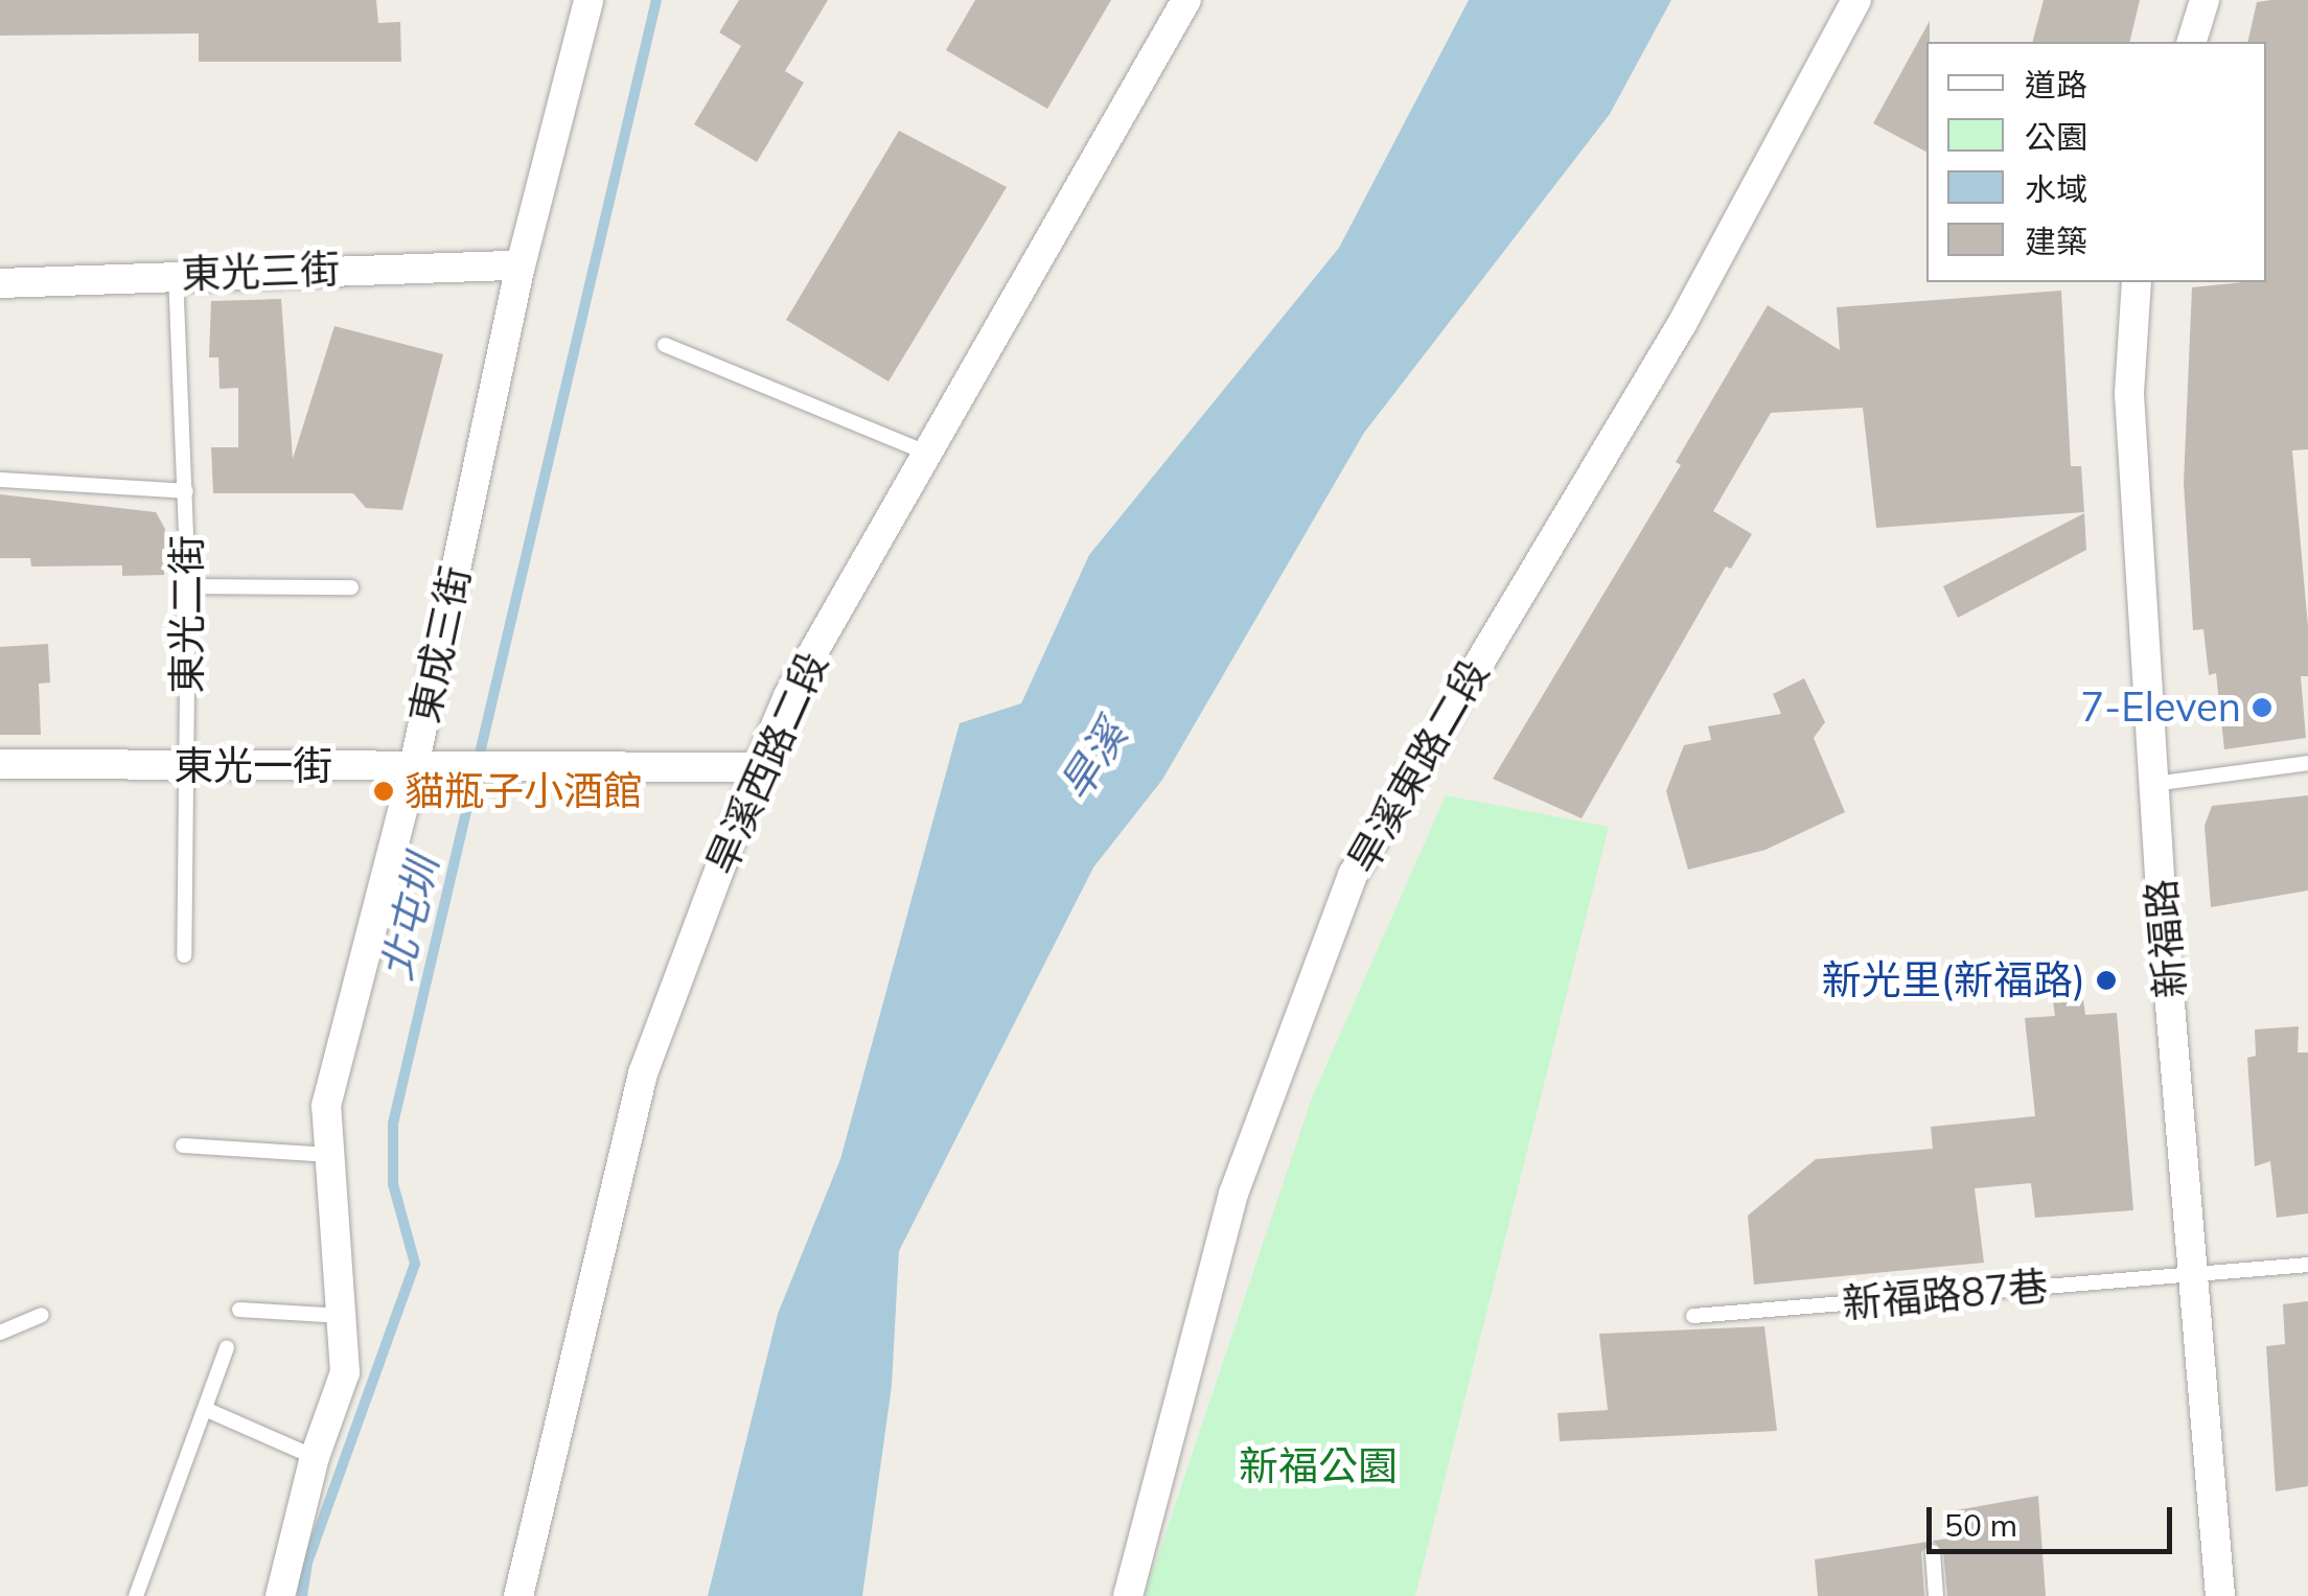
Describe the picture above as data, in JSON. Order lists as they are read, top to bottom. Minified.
{"streets":{"street":["東光三街","東成三街","旱溪西路二段","東光一街","旱溪東路二段","新福路"],"lane":["東光二街","新福路87巷"]},"crossings":[["東光三街","東光二街"],["東光三街","東成三街"],["東光二街","東光一街"],["東成三街","東光一街"],["旱溪西路二段","東光一街"],["新福路","新福路87巷"]],"water":["旱溪","北屯圳"],"parks":["新福公園"],"places":["7-Eleven","貓瓶子小酒館","新光里(新福路)"],"legend":["道路","公園","水域","建築"],"scale_bar":"50 m"}
